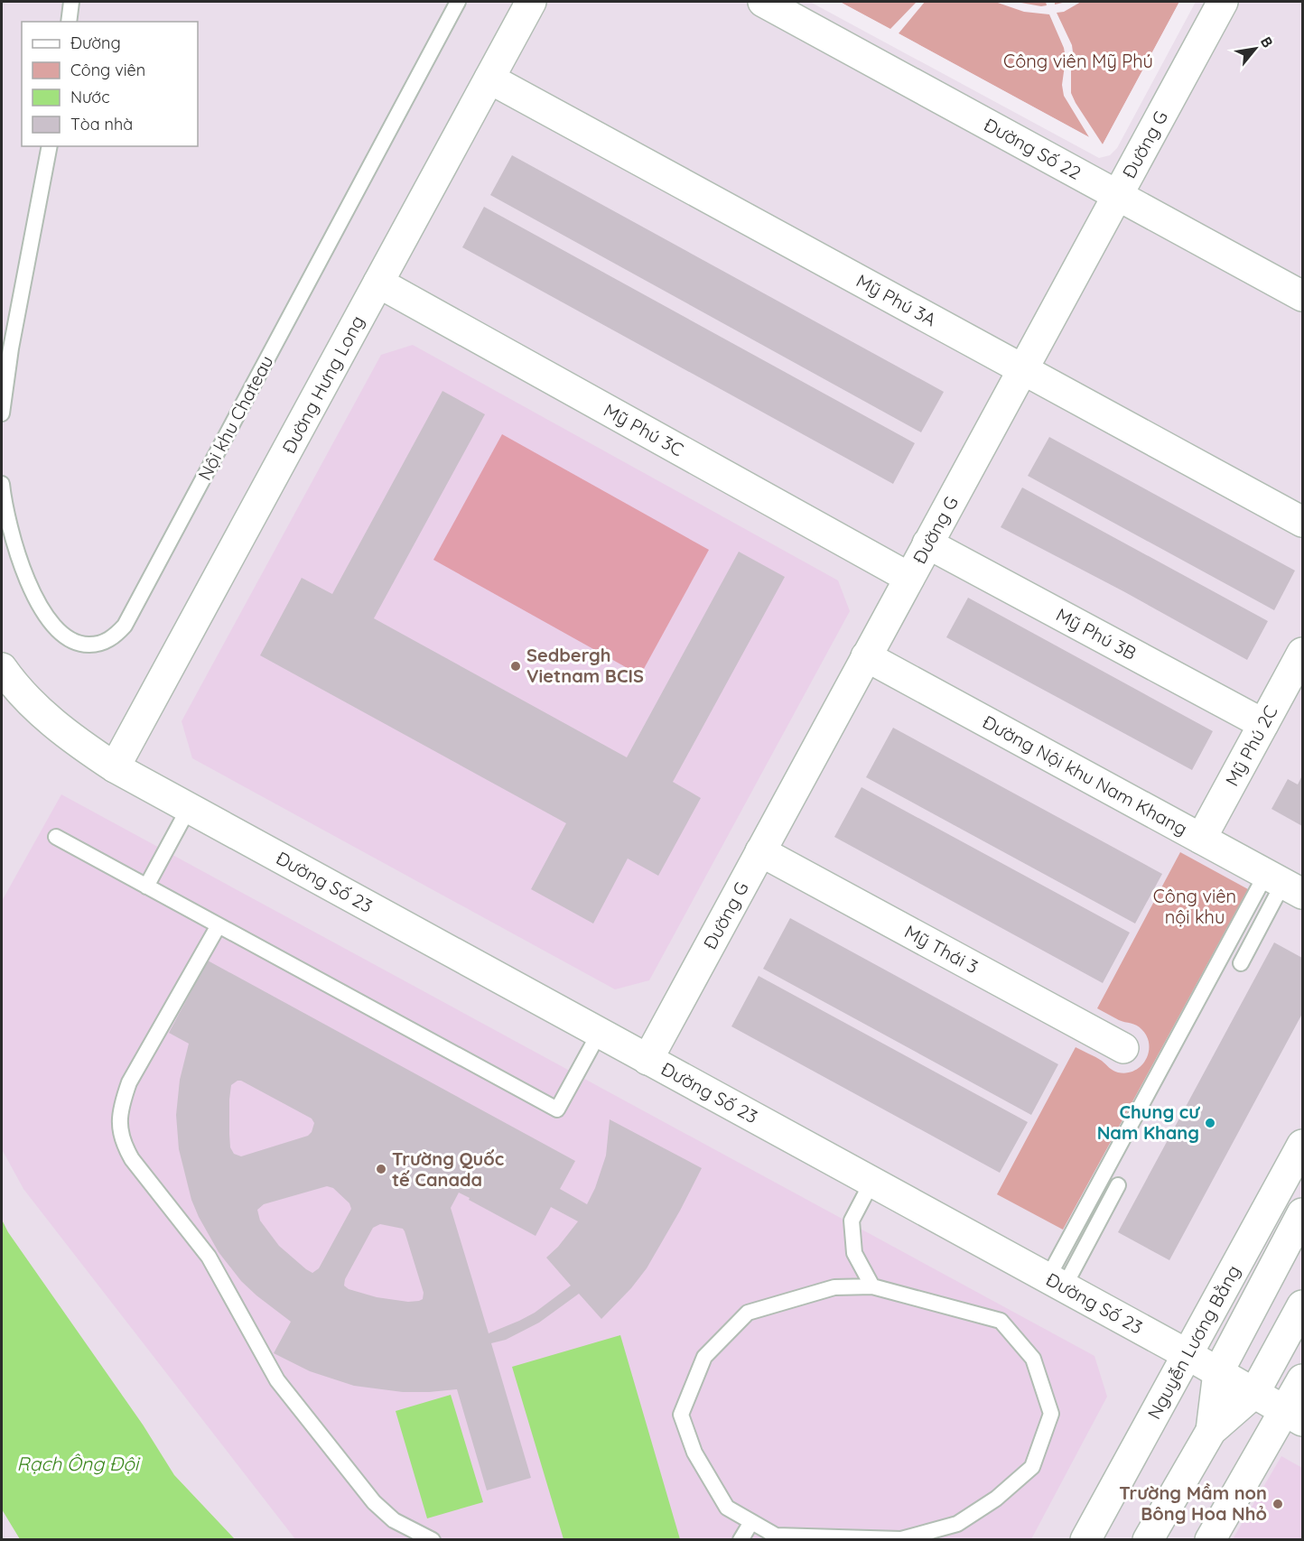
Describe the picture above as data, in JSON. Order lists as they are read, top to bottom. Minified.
{"streets":{"street":["Đường G","Đường Số 22","Mỹ Phú 3A","Đường Hưng Long","Mỹ Phú 3C","Mỹ Phú 3B","Mỹ Phú 2C","Đường Nội khu Nam Khang","Đường Số 23","Mỹ Thái 3","Nguyễn Lương Bằng"],"lane":["Nội khu Chateau"]},"crossings":[["Đường G","Đường Số 22"],["Đường G","Mỹ Phú 3A"],["Đường G","Mỹ Phú 3C"],["Đường G","Mỹ Phú 3B"],["Đường G","Đường Nội khu Nam Khang"],["Đường G","Đường Số 23"],["Đường G","Mỹ Thái 3"],["Mỹ Phú 3A","Đường Hưng Long"],["Đường Hưng Long","Mỹ Phú 3C"],["Đường Hưng Long","Đường Số 23"],["Mỹ Phú 3B","Mỹ Phú 2C"],["Mỹ Phú 2C","Đường Nội khu Nam Khang"],["Đường Số 23","Nguyễn Lương Bằng"]],"water":["Rạch Ông Đội"],"parks":["Công viên Mỹ Phú","Công viên nội khu"],"places":["Sedbergh Vietnam BCIS","Chung cư Nam Khang","Trường Quốc tế Canada","Trường Mầm non Bông Hoa Nhỏ"],"legend":["Đường","Công viên","Nước","Tòa nhà"],"north":"top right"}
